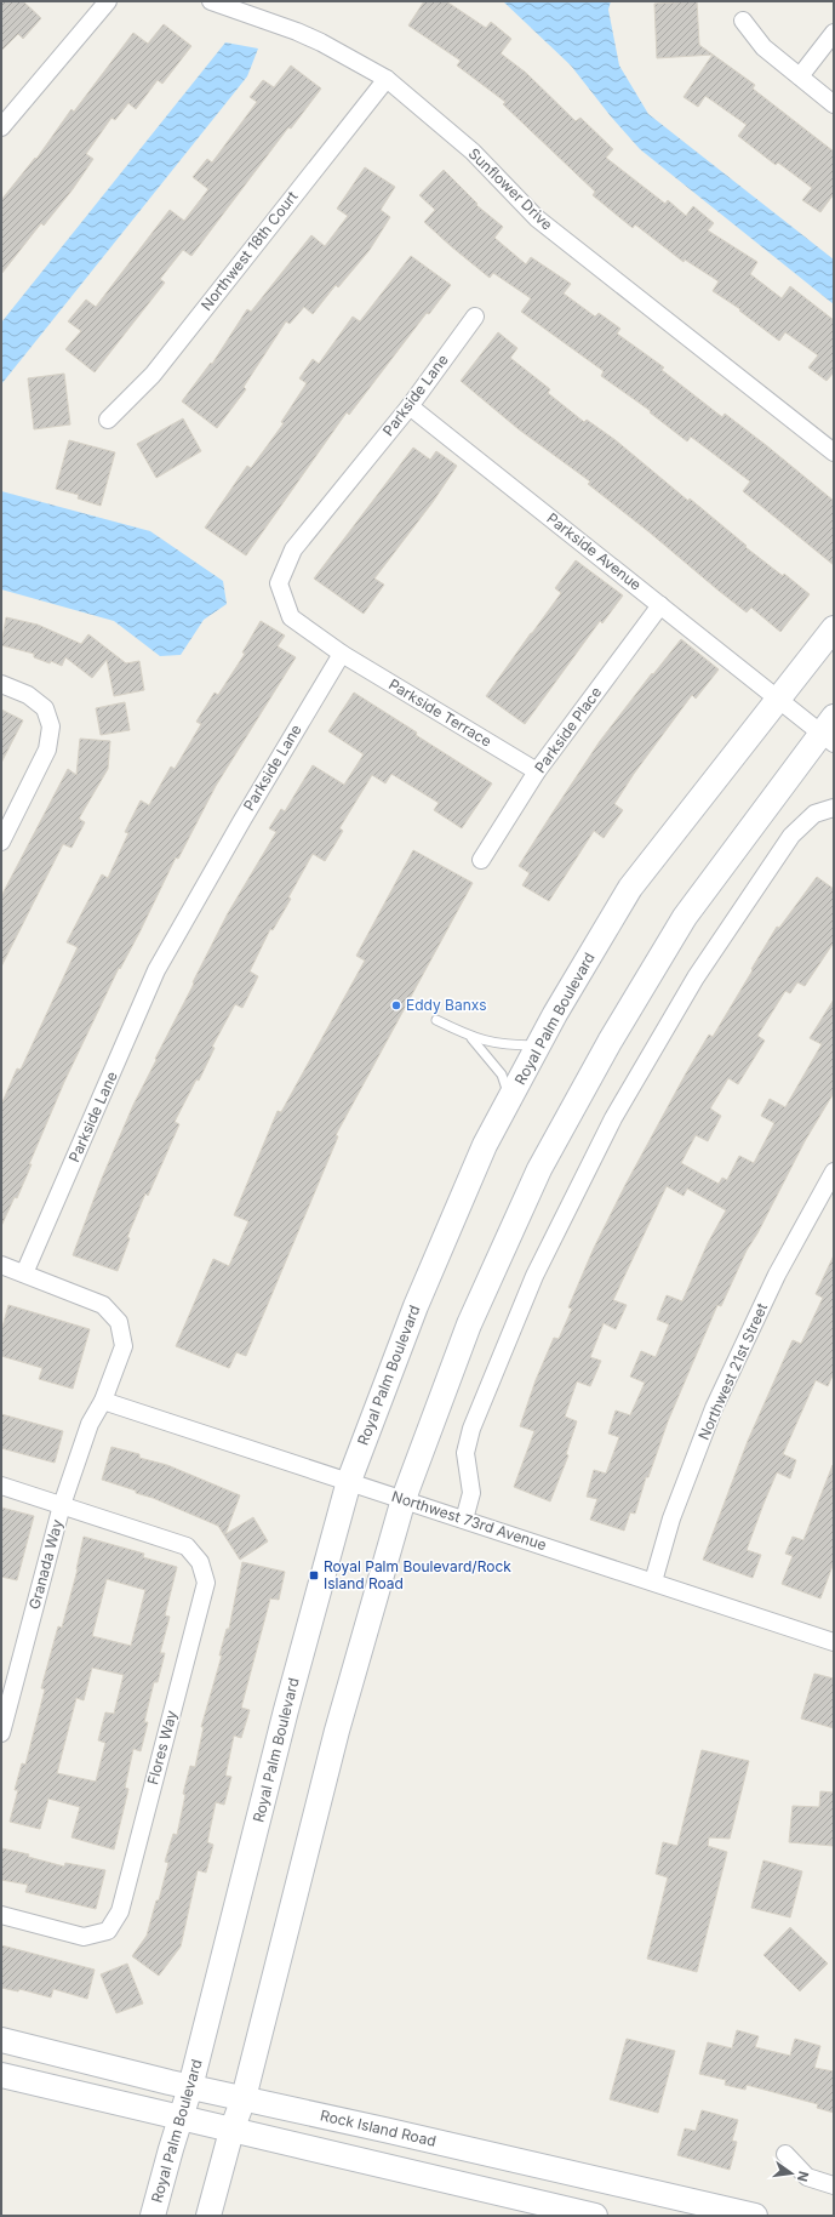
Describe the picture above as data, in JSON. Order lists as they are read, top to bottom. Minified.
{"streets":{"main road":["Royal Palm Boulevard","Rock Island Road"],"street":["Sunflower Drive","Northwest 18th Court","Parkside Lane","Parkside Avenue","Parkside Terrace","Parkside Place","Northwest 21st Street","Northwest 73rd Avenue","Granada Way","Flores Way"]},"crossings":[["Sunflower Drive","Northwest 18th Court"],["Parkside Lane","Parkside Avenue"],["Parkside Lane","Parkside Terrace"],["Parkside Lane","Granada Way"],["Parkside Avenue","Parkside Place"],["Parkside Avenue","Royal Palm Boulevard"],["Parkside Terrace","Parkside Place"],["Royal Palm Boulevard","Northwest 73rd Avenue"],["Royal Palm Boulevard","Rock Island Road"],["Northwest 21st Street","Northwest 73rd Avenue"],["Northwest 73rd Avenue","Granada Way"],["Granada Way","Flores Way"]],"places":{"other":["Eddy Banxs"],"transit":["Royal Palm Boulevard/Rock Island Road"]},"north":"right"}
